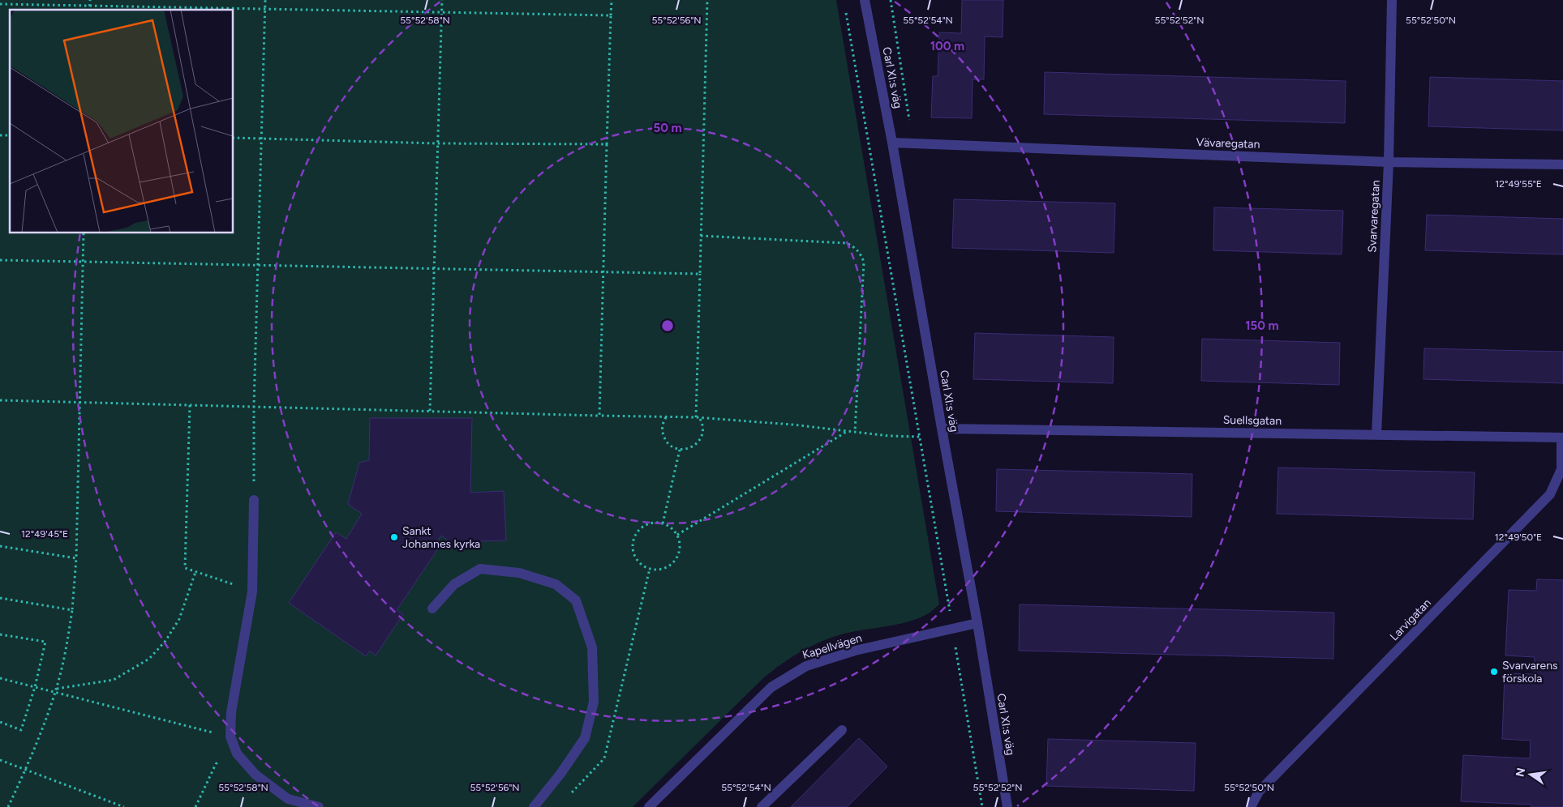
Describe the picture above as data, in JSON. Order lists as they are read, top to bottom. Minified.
{"streets":{"street":["Carl XI:s väg","Vävaregatan","Svarvaregatan","Suellsgatan","Larvigatan","Kapellvägen"]},"crossings":[["Carl XI:s väg","Vävaregatan"],["Carl XI:s väg","Suellsgatan"],["Carl XI:s väg","Kapellvägen"],["Vävaregatan","Svarvaregatan"],["Svarvaregatan","Suellsgatan"],["Suellsgatan","Larvigatan"]],"places":["Sankt Johannes kyrka","Svarvarens förskola"],"north":"left","coordinates":["55°52'58\"N","55°52'56\"N","55°52'54\"N","55°52'52\"N","55°52'50\"N","12°49'55\"E","12°49'45\"E","12°49'50\"E"],"rings":["100 m","50 m","150 m"]}
